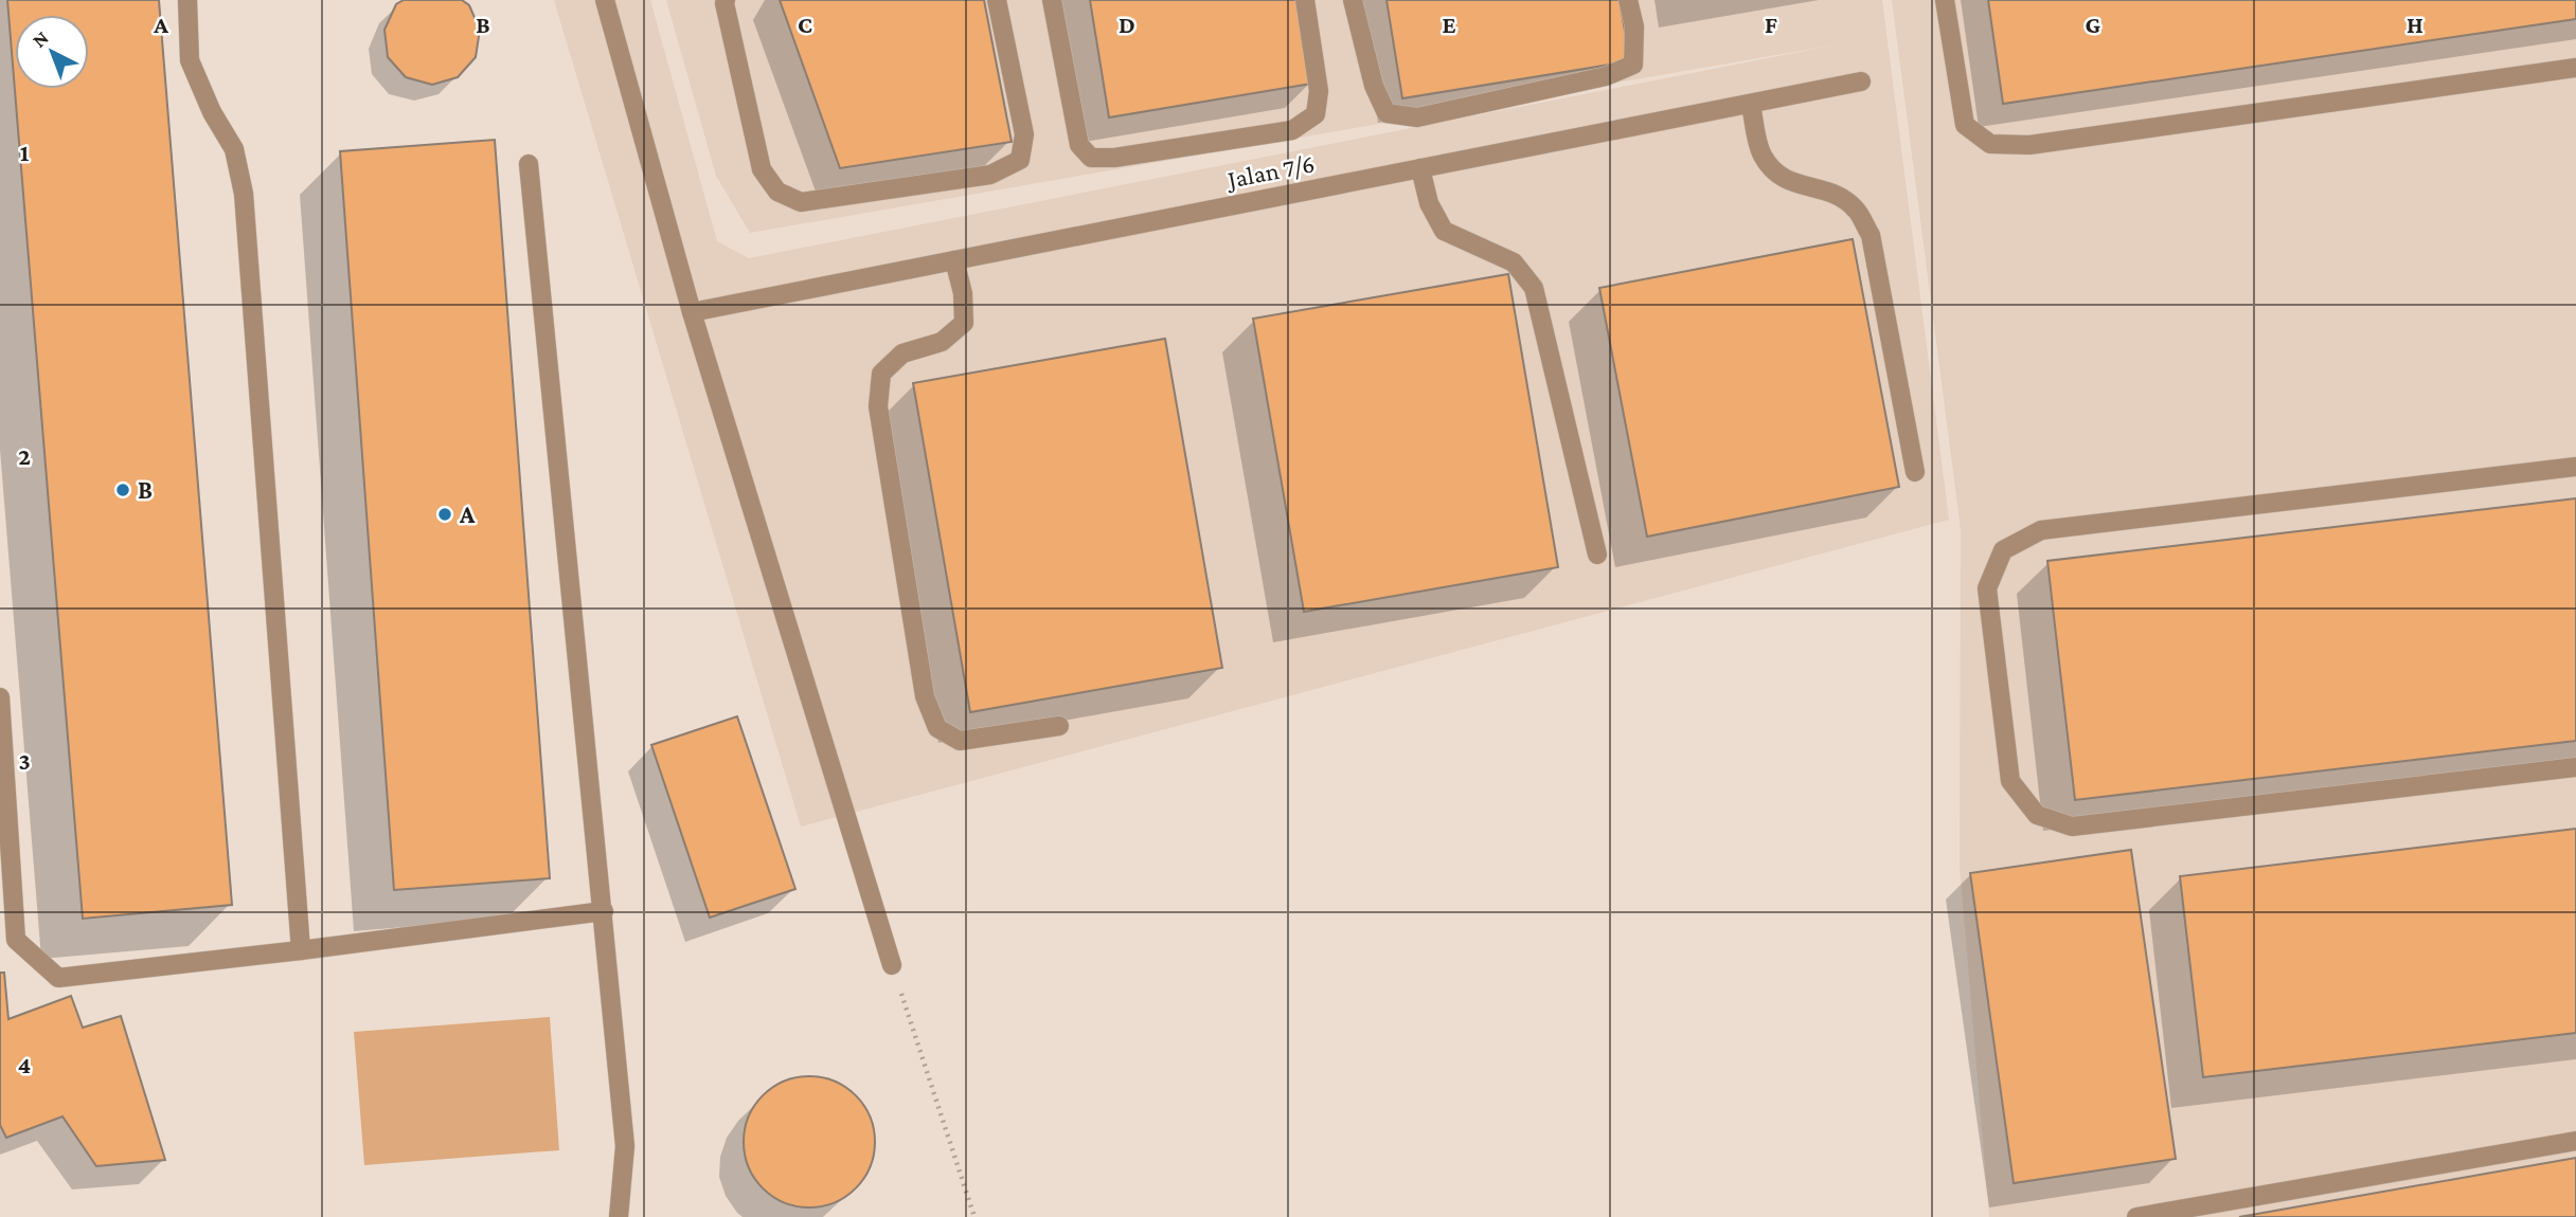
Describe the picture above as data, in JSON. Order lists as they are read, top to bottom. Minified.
{"streets":{"street":["Jalan 7/6"]},"places":["B","A"],"north":"top left","grid":{"columns":["A","B","C","D","E","F","G","H"],"rows":["1","2","3","4"]}}
